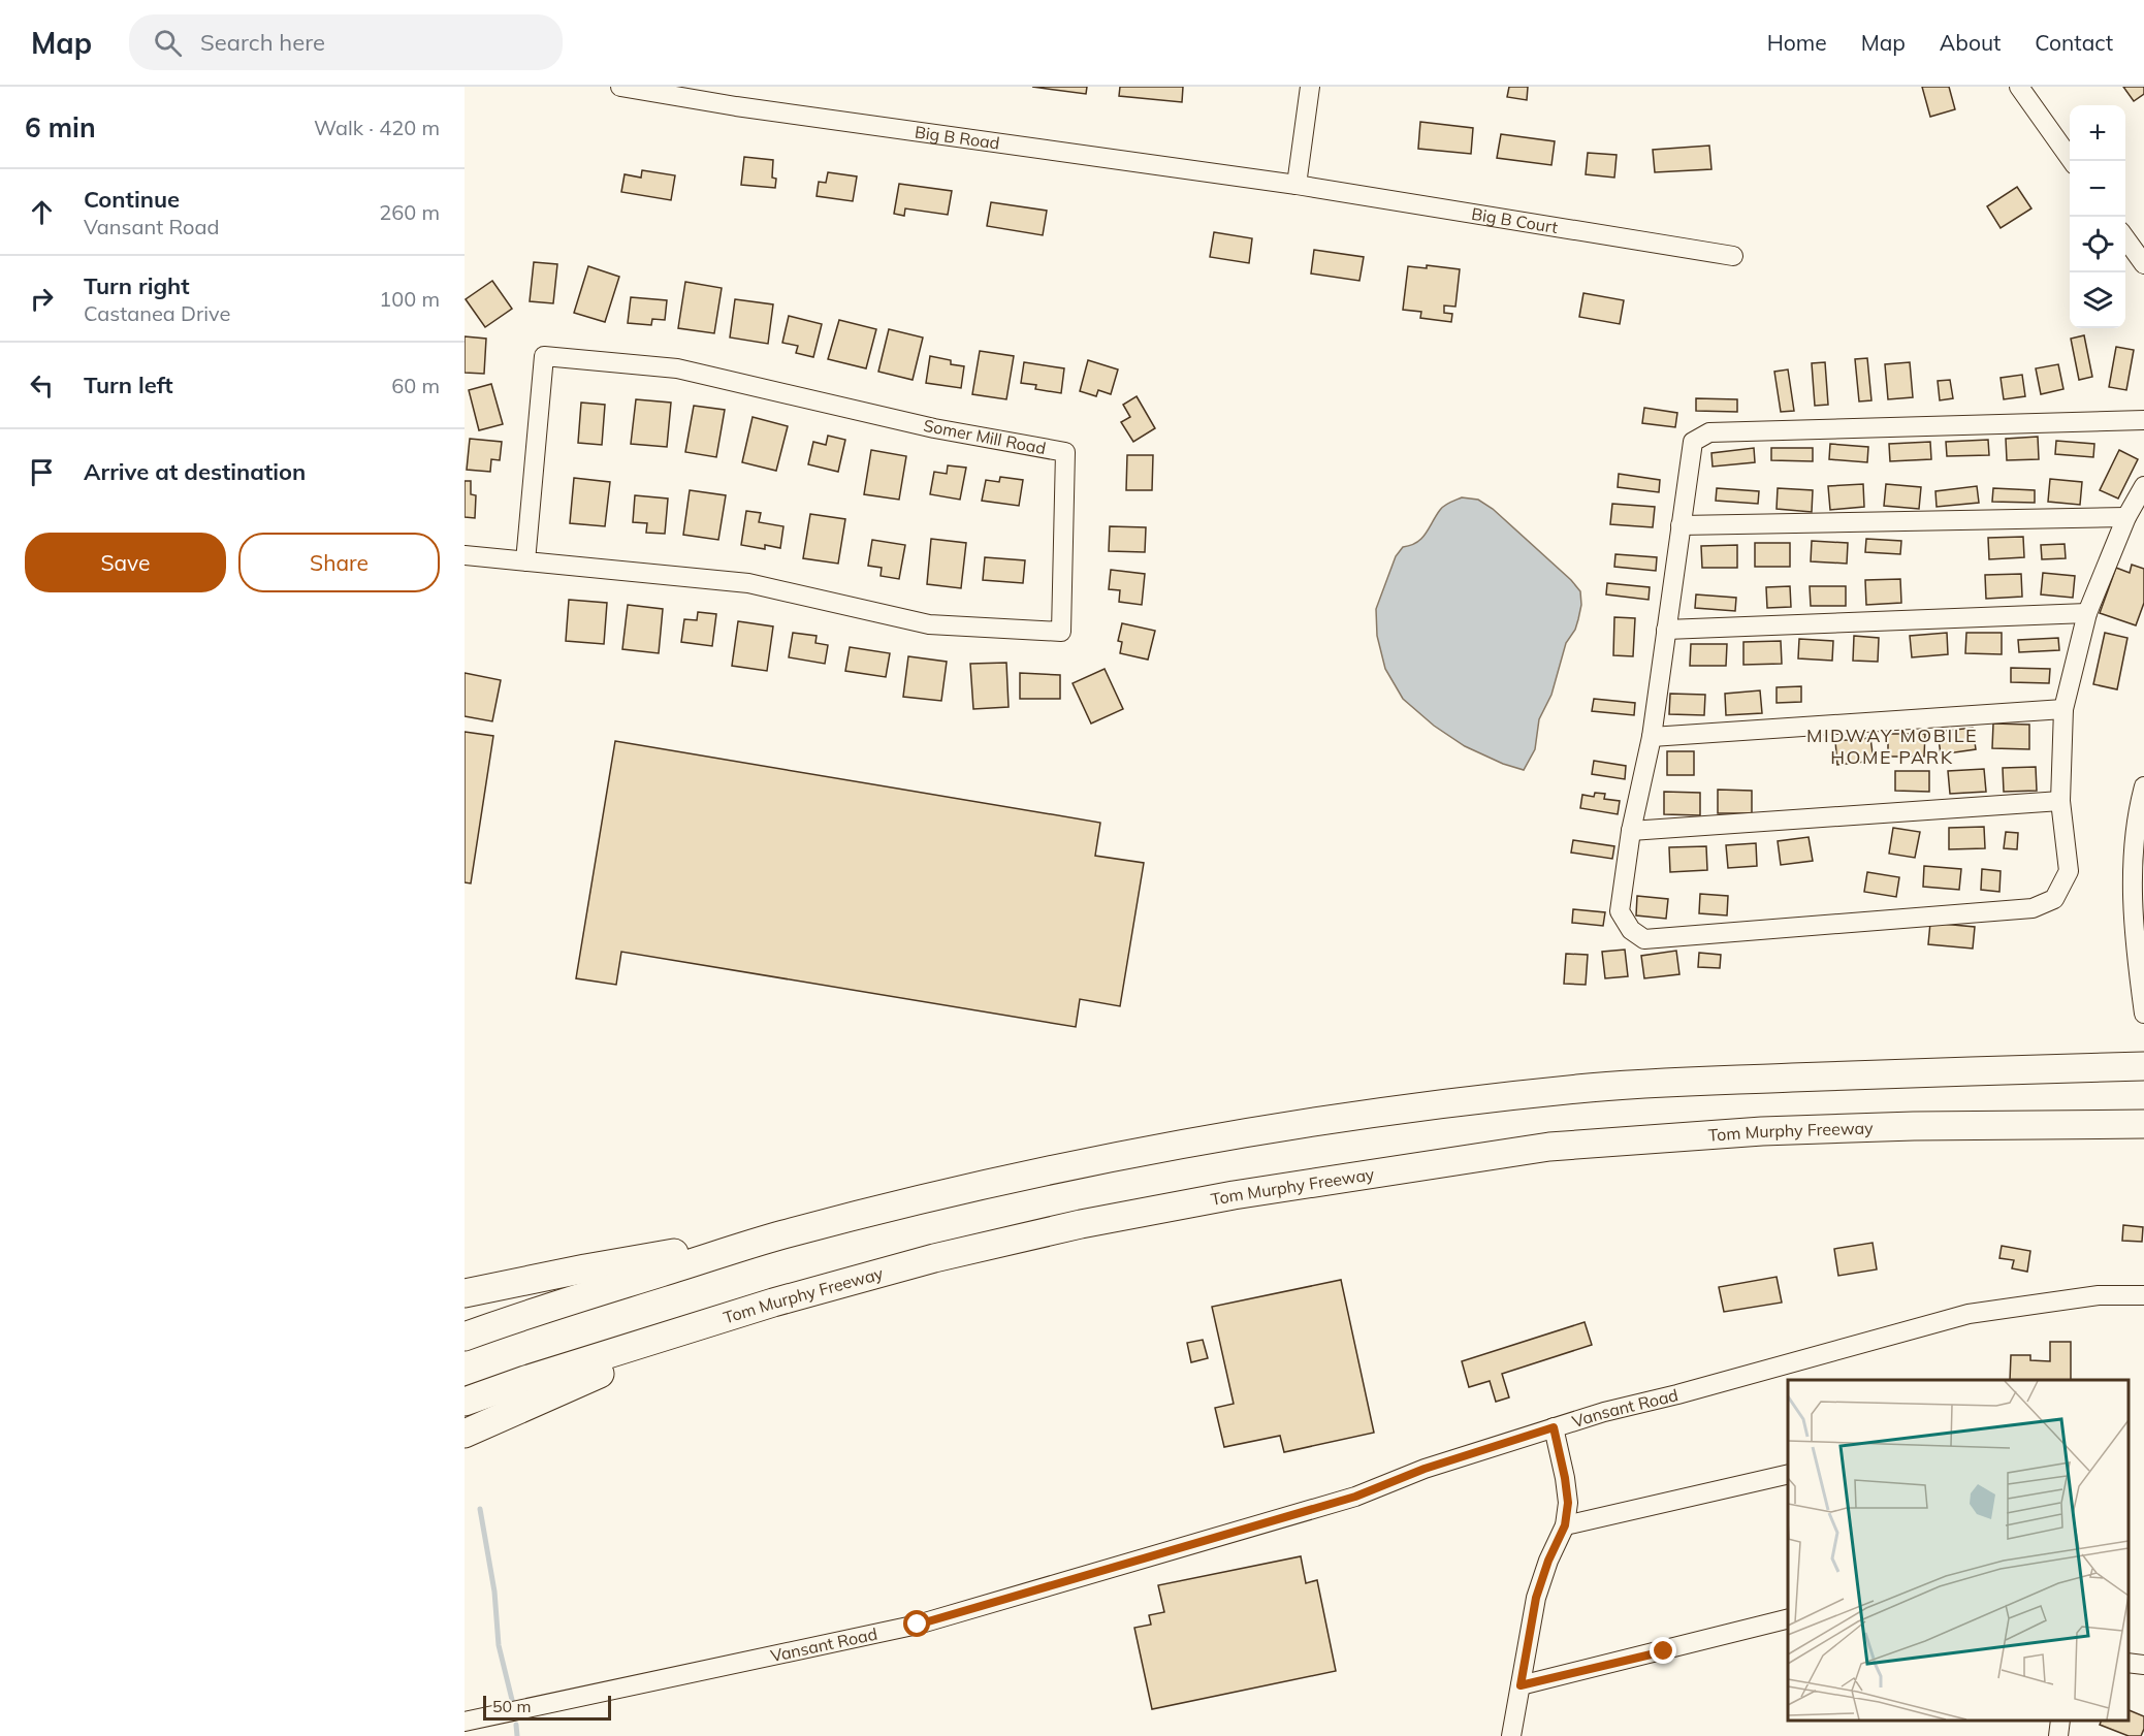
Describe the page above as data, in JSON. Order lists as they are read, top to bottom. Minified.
{"streets":{"highway":["Tom Murphy Freeway"],"street":["Big B Road","Big B Court","Somer Mill Road","Vansant Road"]},"crossings":[["Big B Road","Big B Court"]],"districts":["MIDWAY MOBILE HOME PARK"],"scale_bar":"50 m","page":{"header":"Map","search":"Search here","nav":["Home","Map","About","Contact"],"heading":["6 min","Walk · 420 m"],"map_buttons":["+","−"],"list":[["Continue","Vansant Road","260 m"],["Turn right","Castanea Drive","100 m"],["Turn left","60 m"],"Arrive at destination"],"buttons":["Save","Share"],"scale":"50 m"}}
